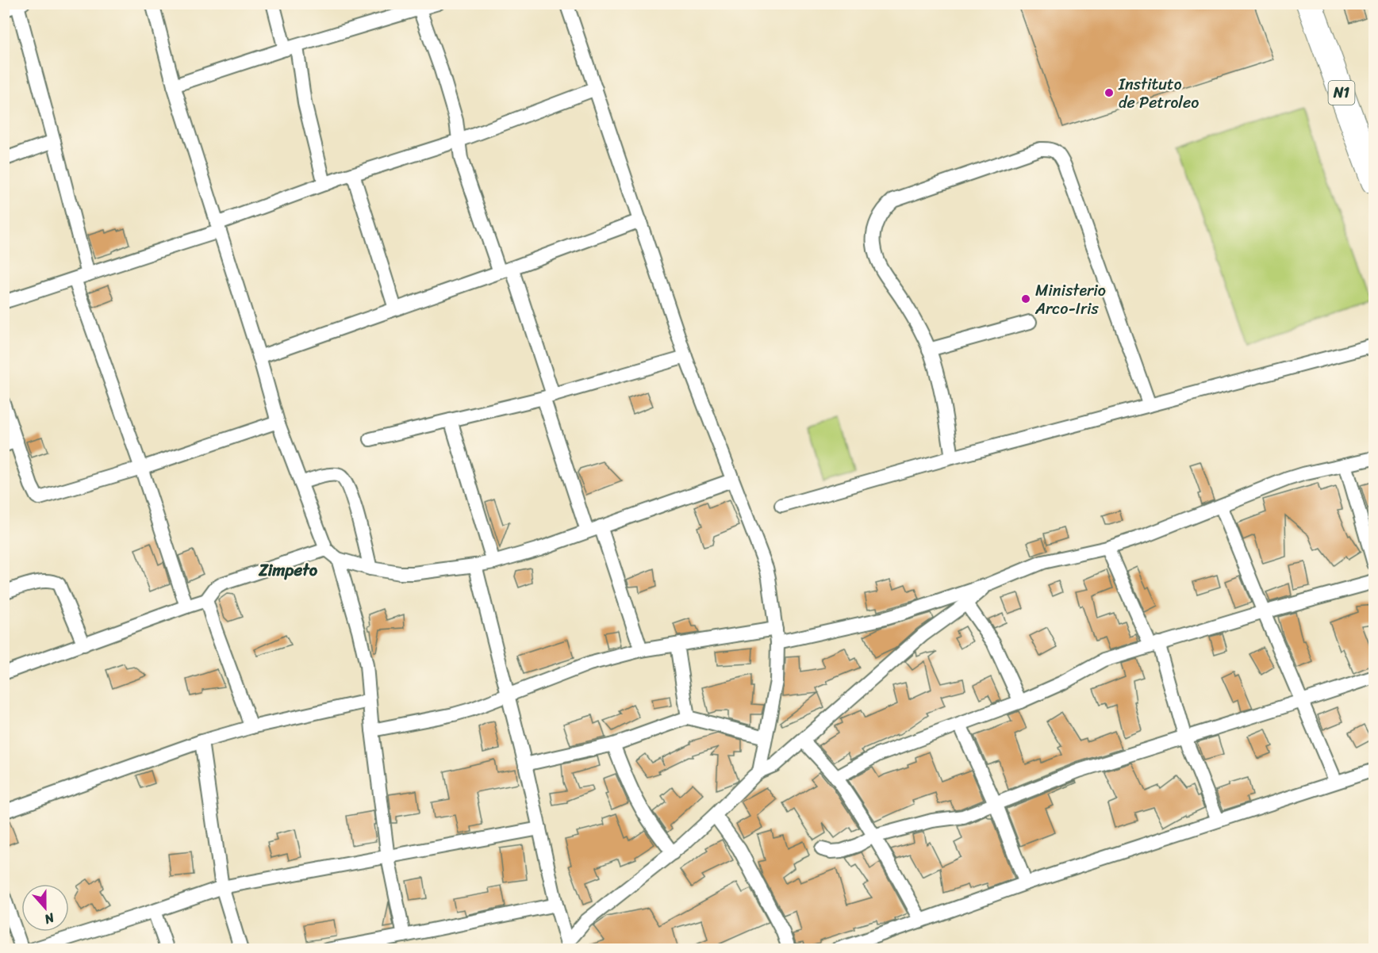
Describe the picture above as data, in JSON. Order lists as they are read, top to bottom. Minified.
{"streets":{"highway":["N1"]},"districts":["Zimpeto"],"places":["Instituto de Petroleo","Ministerio Arco-Iris"],"north":"bottom"}
